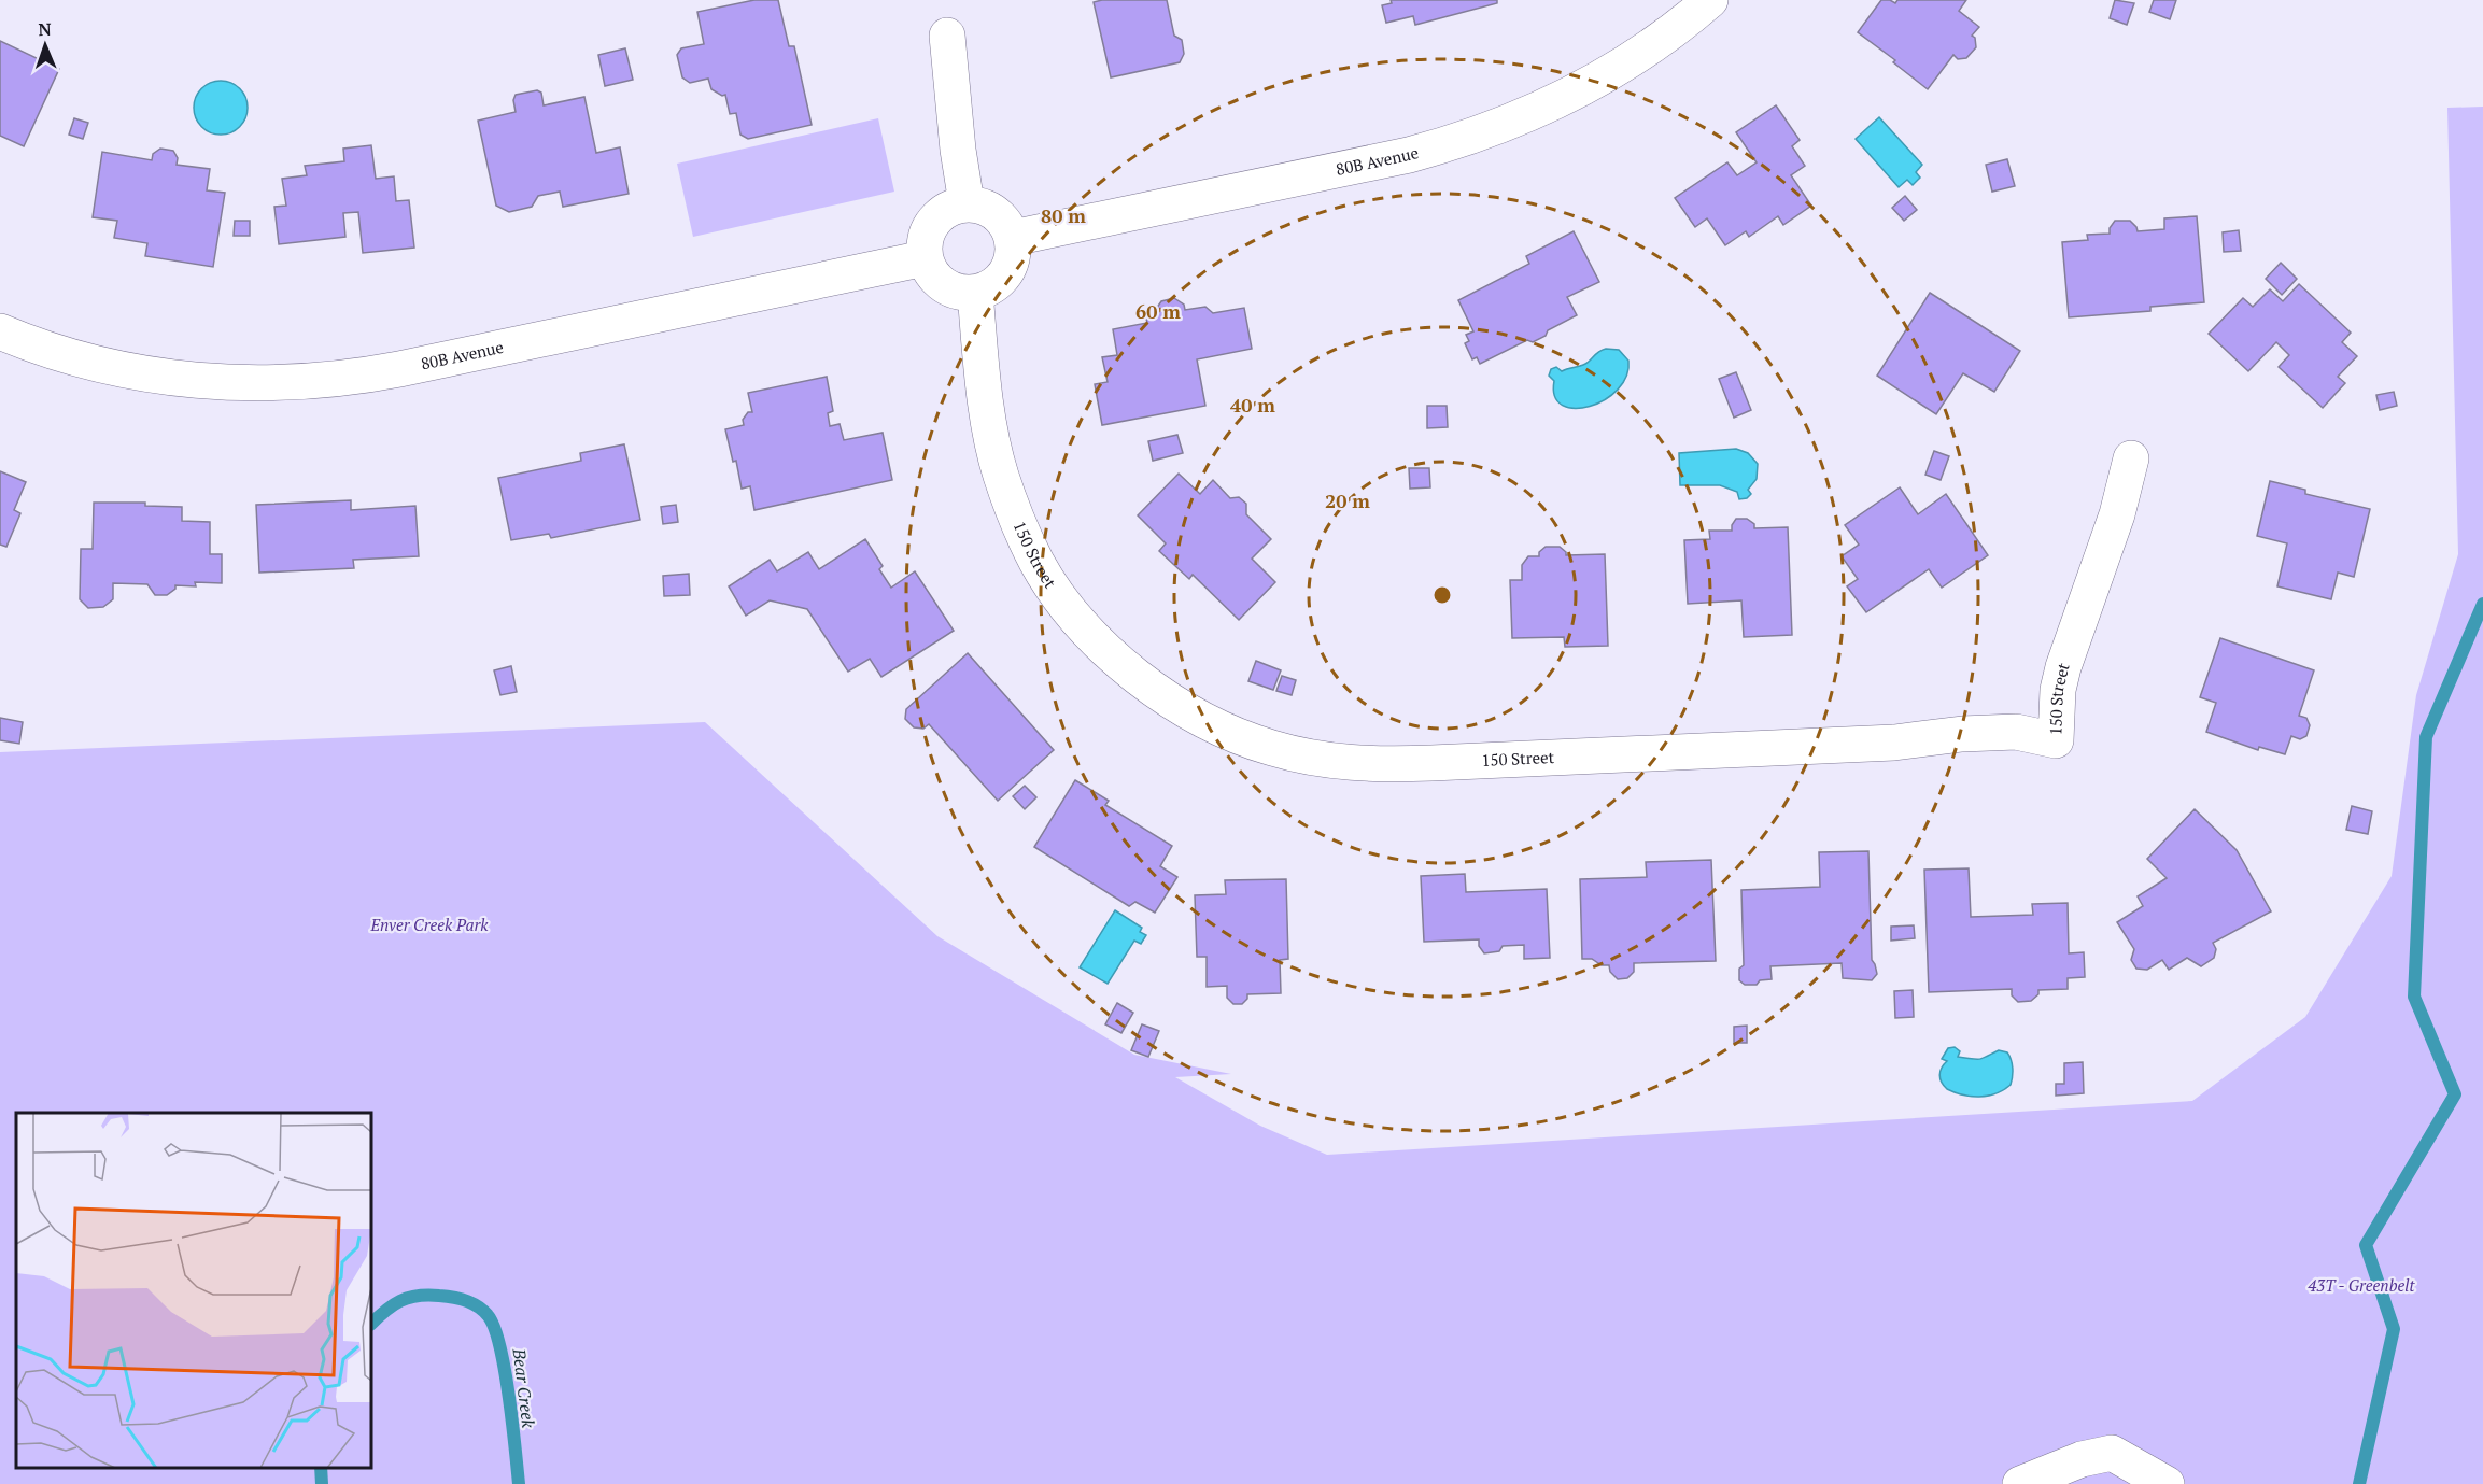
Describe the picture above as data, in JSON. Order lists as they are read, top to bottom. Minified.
{"streets":{"street":["80B Avenue","150 Street"]},"crossings":[["80B Avenue","150 Street"]],"water":["Bear Creek"],"parks":["Enver Creek Park","43T - Greenbelt"],"north":"top","rings":["80 m","60 m","40 m","20 m"]}
